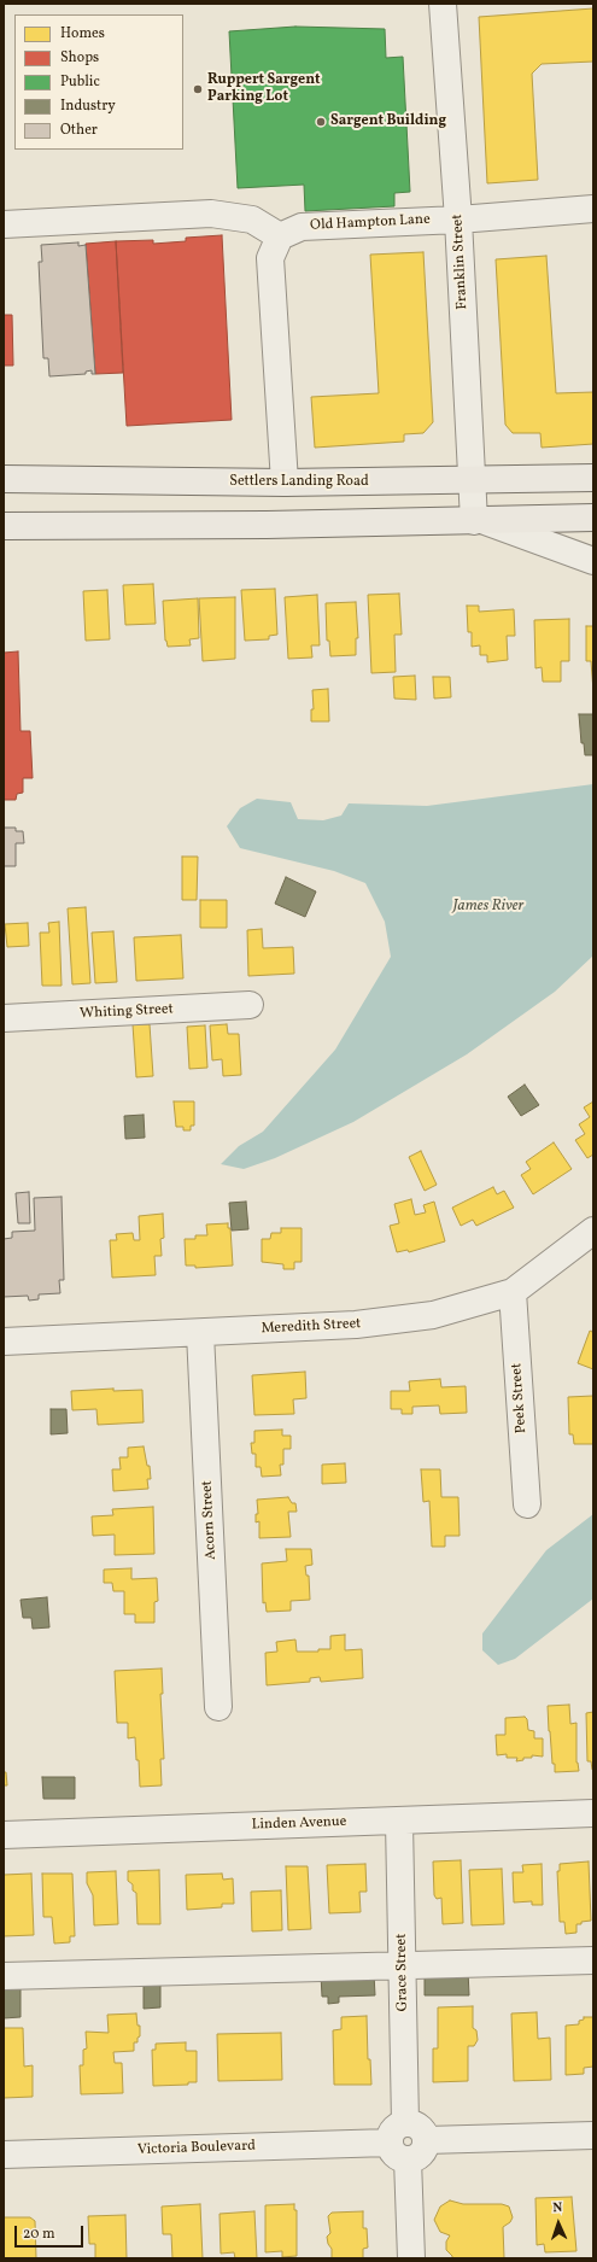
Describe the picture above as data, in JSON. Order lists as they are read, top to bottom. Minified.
{"streets":{"main road":["Settlers Landing Road"],"street":["Old Hampton Lane","Franklin Street","Whiting Street","Meredith Street","Peek Street","Acorn Street","Linden Avenue","Grace Street","Victoria Boulevard"]},"crossings":[["Old Hampton Lane","Franklin Street"],["Franklin Street","Settlers Landing Road"],["Meredith Street","Peek Street"],["Meredith Street","Acorn Street"],["Linden Avenue","Grace Street"],["Grace Street","Victoria Boulevard"]],"water":["James River"],"places":["Ruppert Sargent Parking Lot","Sargent Building"],"legend":["Homes","Shops","Public","Industry","Other"],"scale_bar":"20 m","north":"top"}
